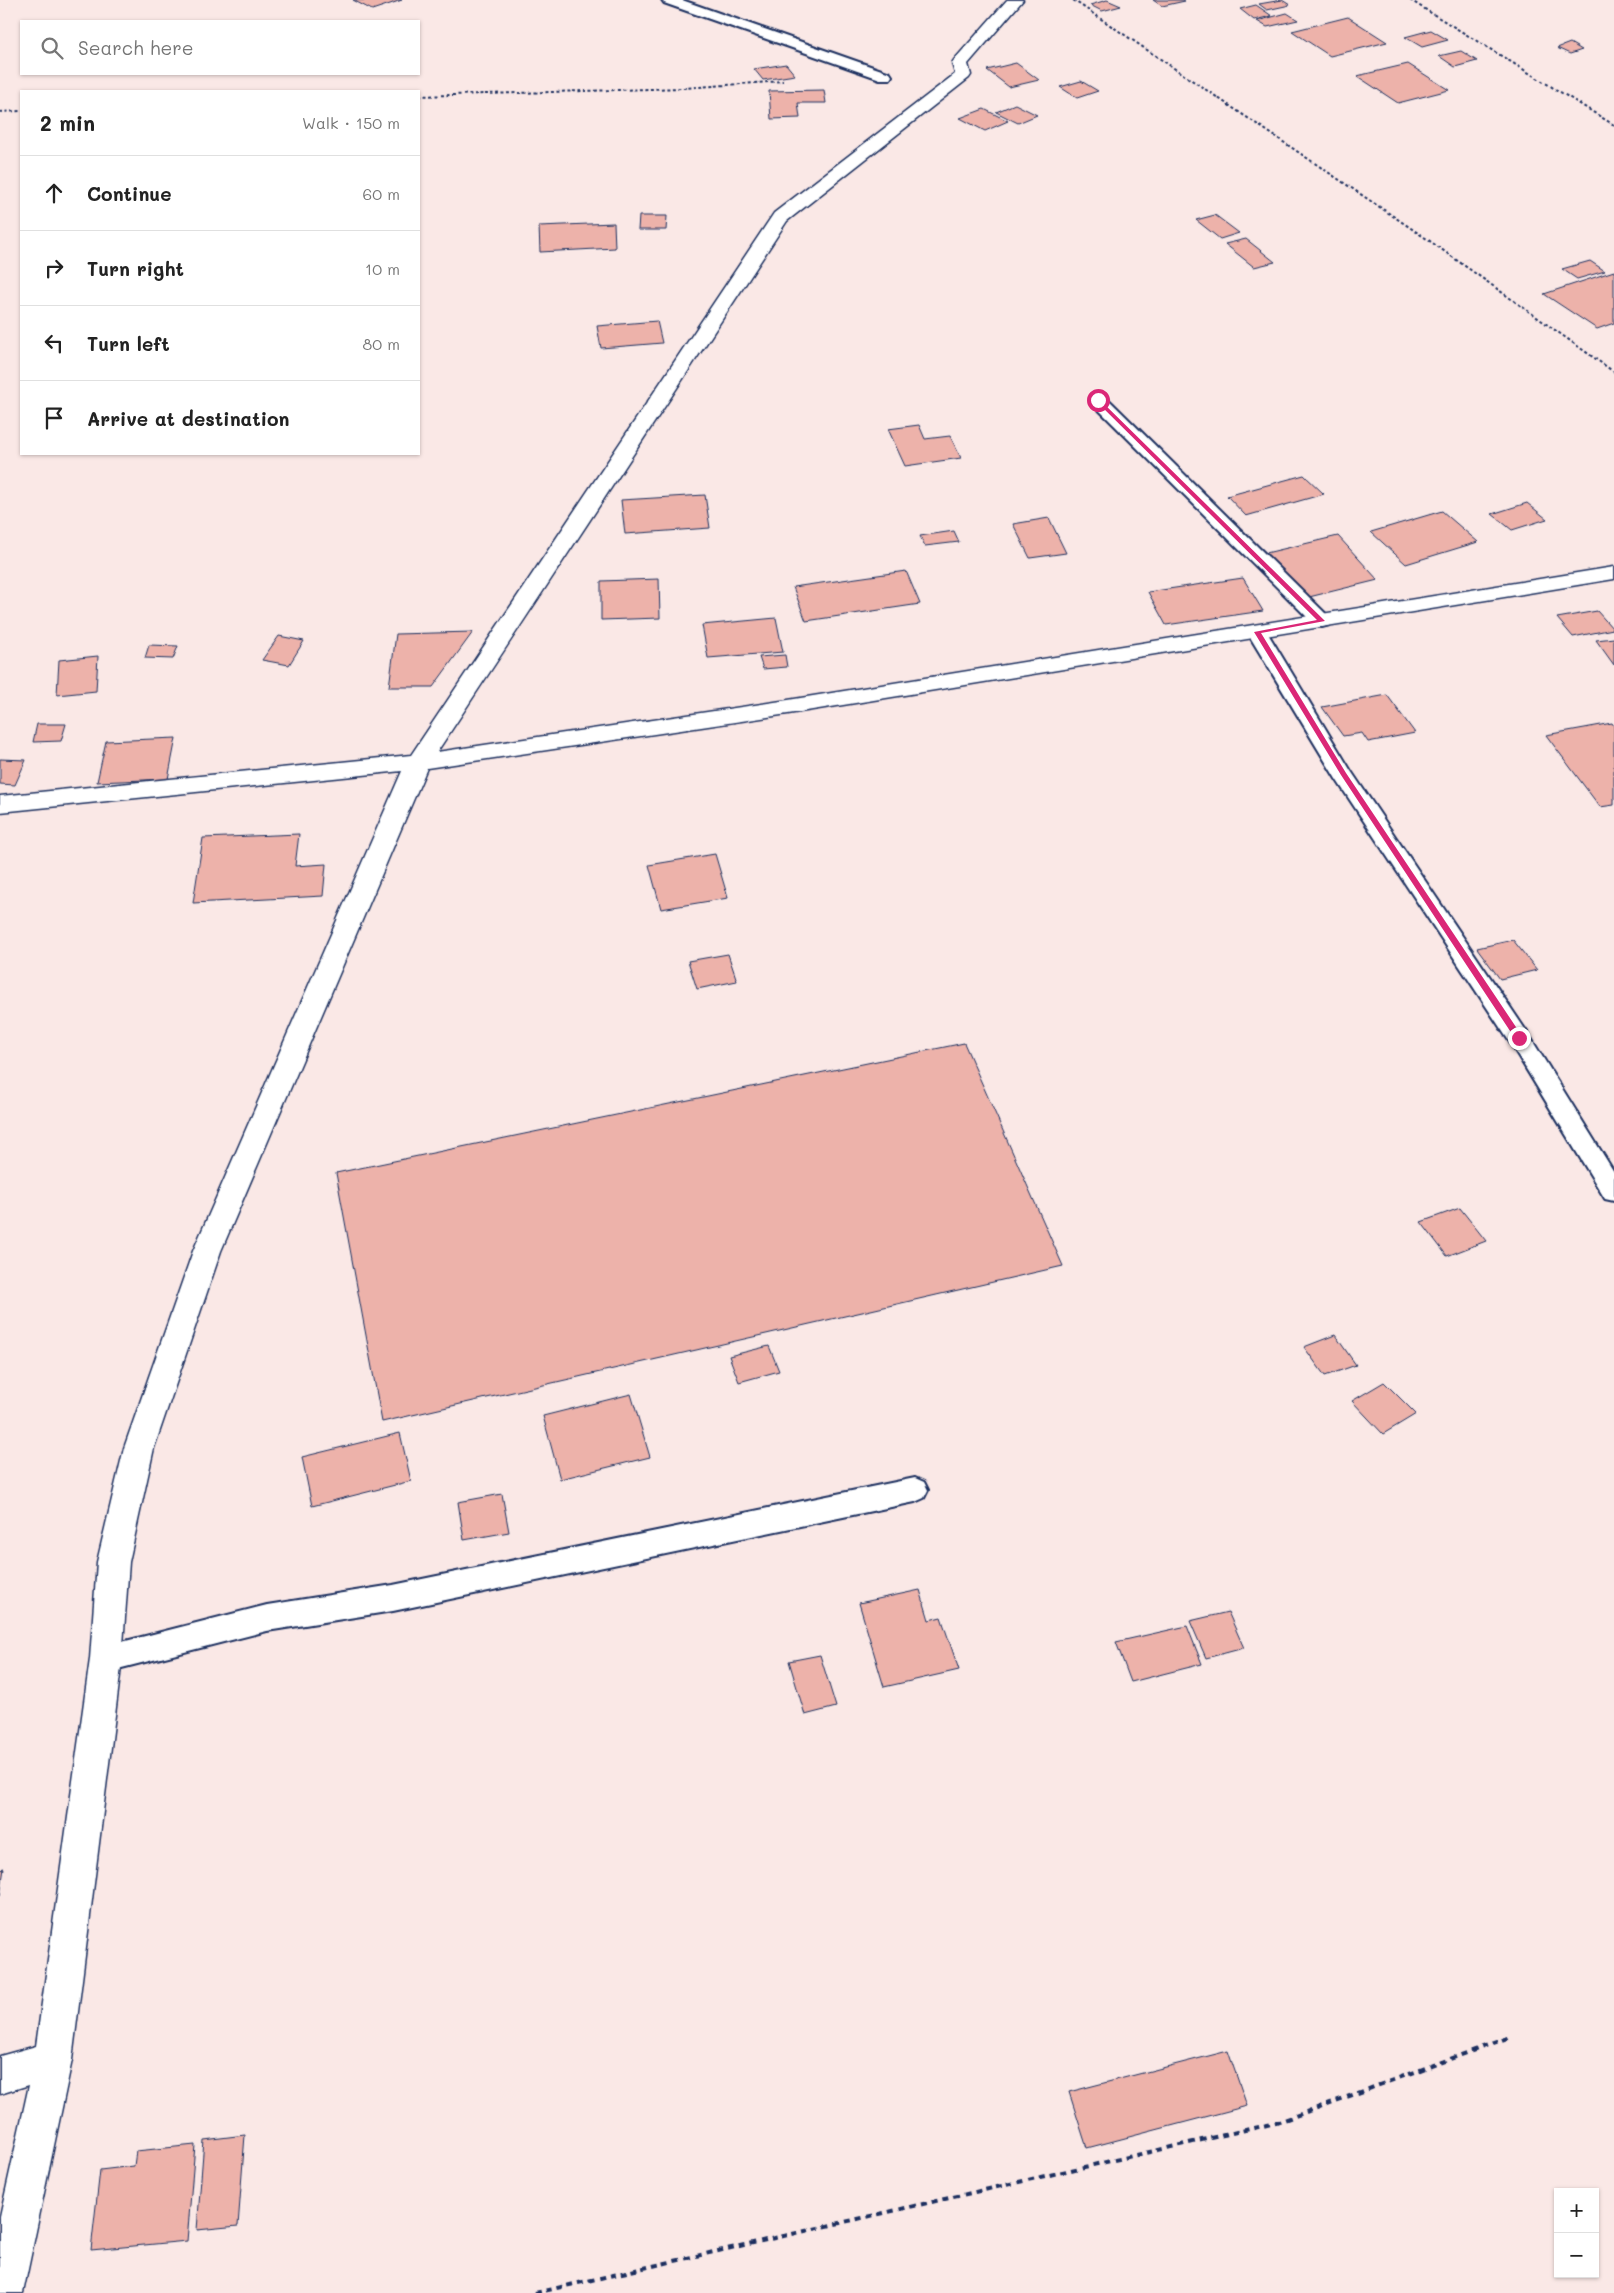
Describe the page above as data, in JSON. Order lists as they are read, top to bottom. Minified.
{"page":{"search":"Search here","heading":["2 min","Walk · 150 m"],"list":[["Continue","60 m"],["Turn right","10 m"],["Turn left","80 m"],"Arrive at destination"],"map_buttons":["+","−"]}}
